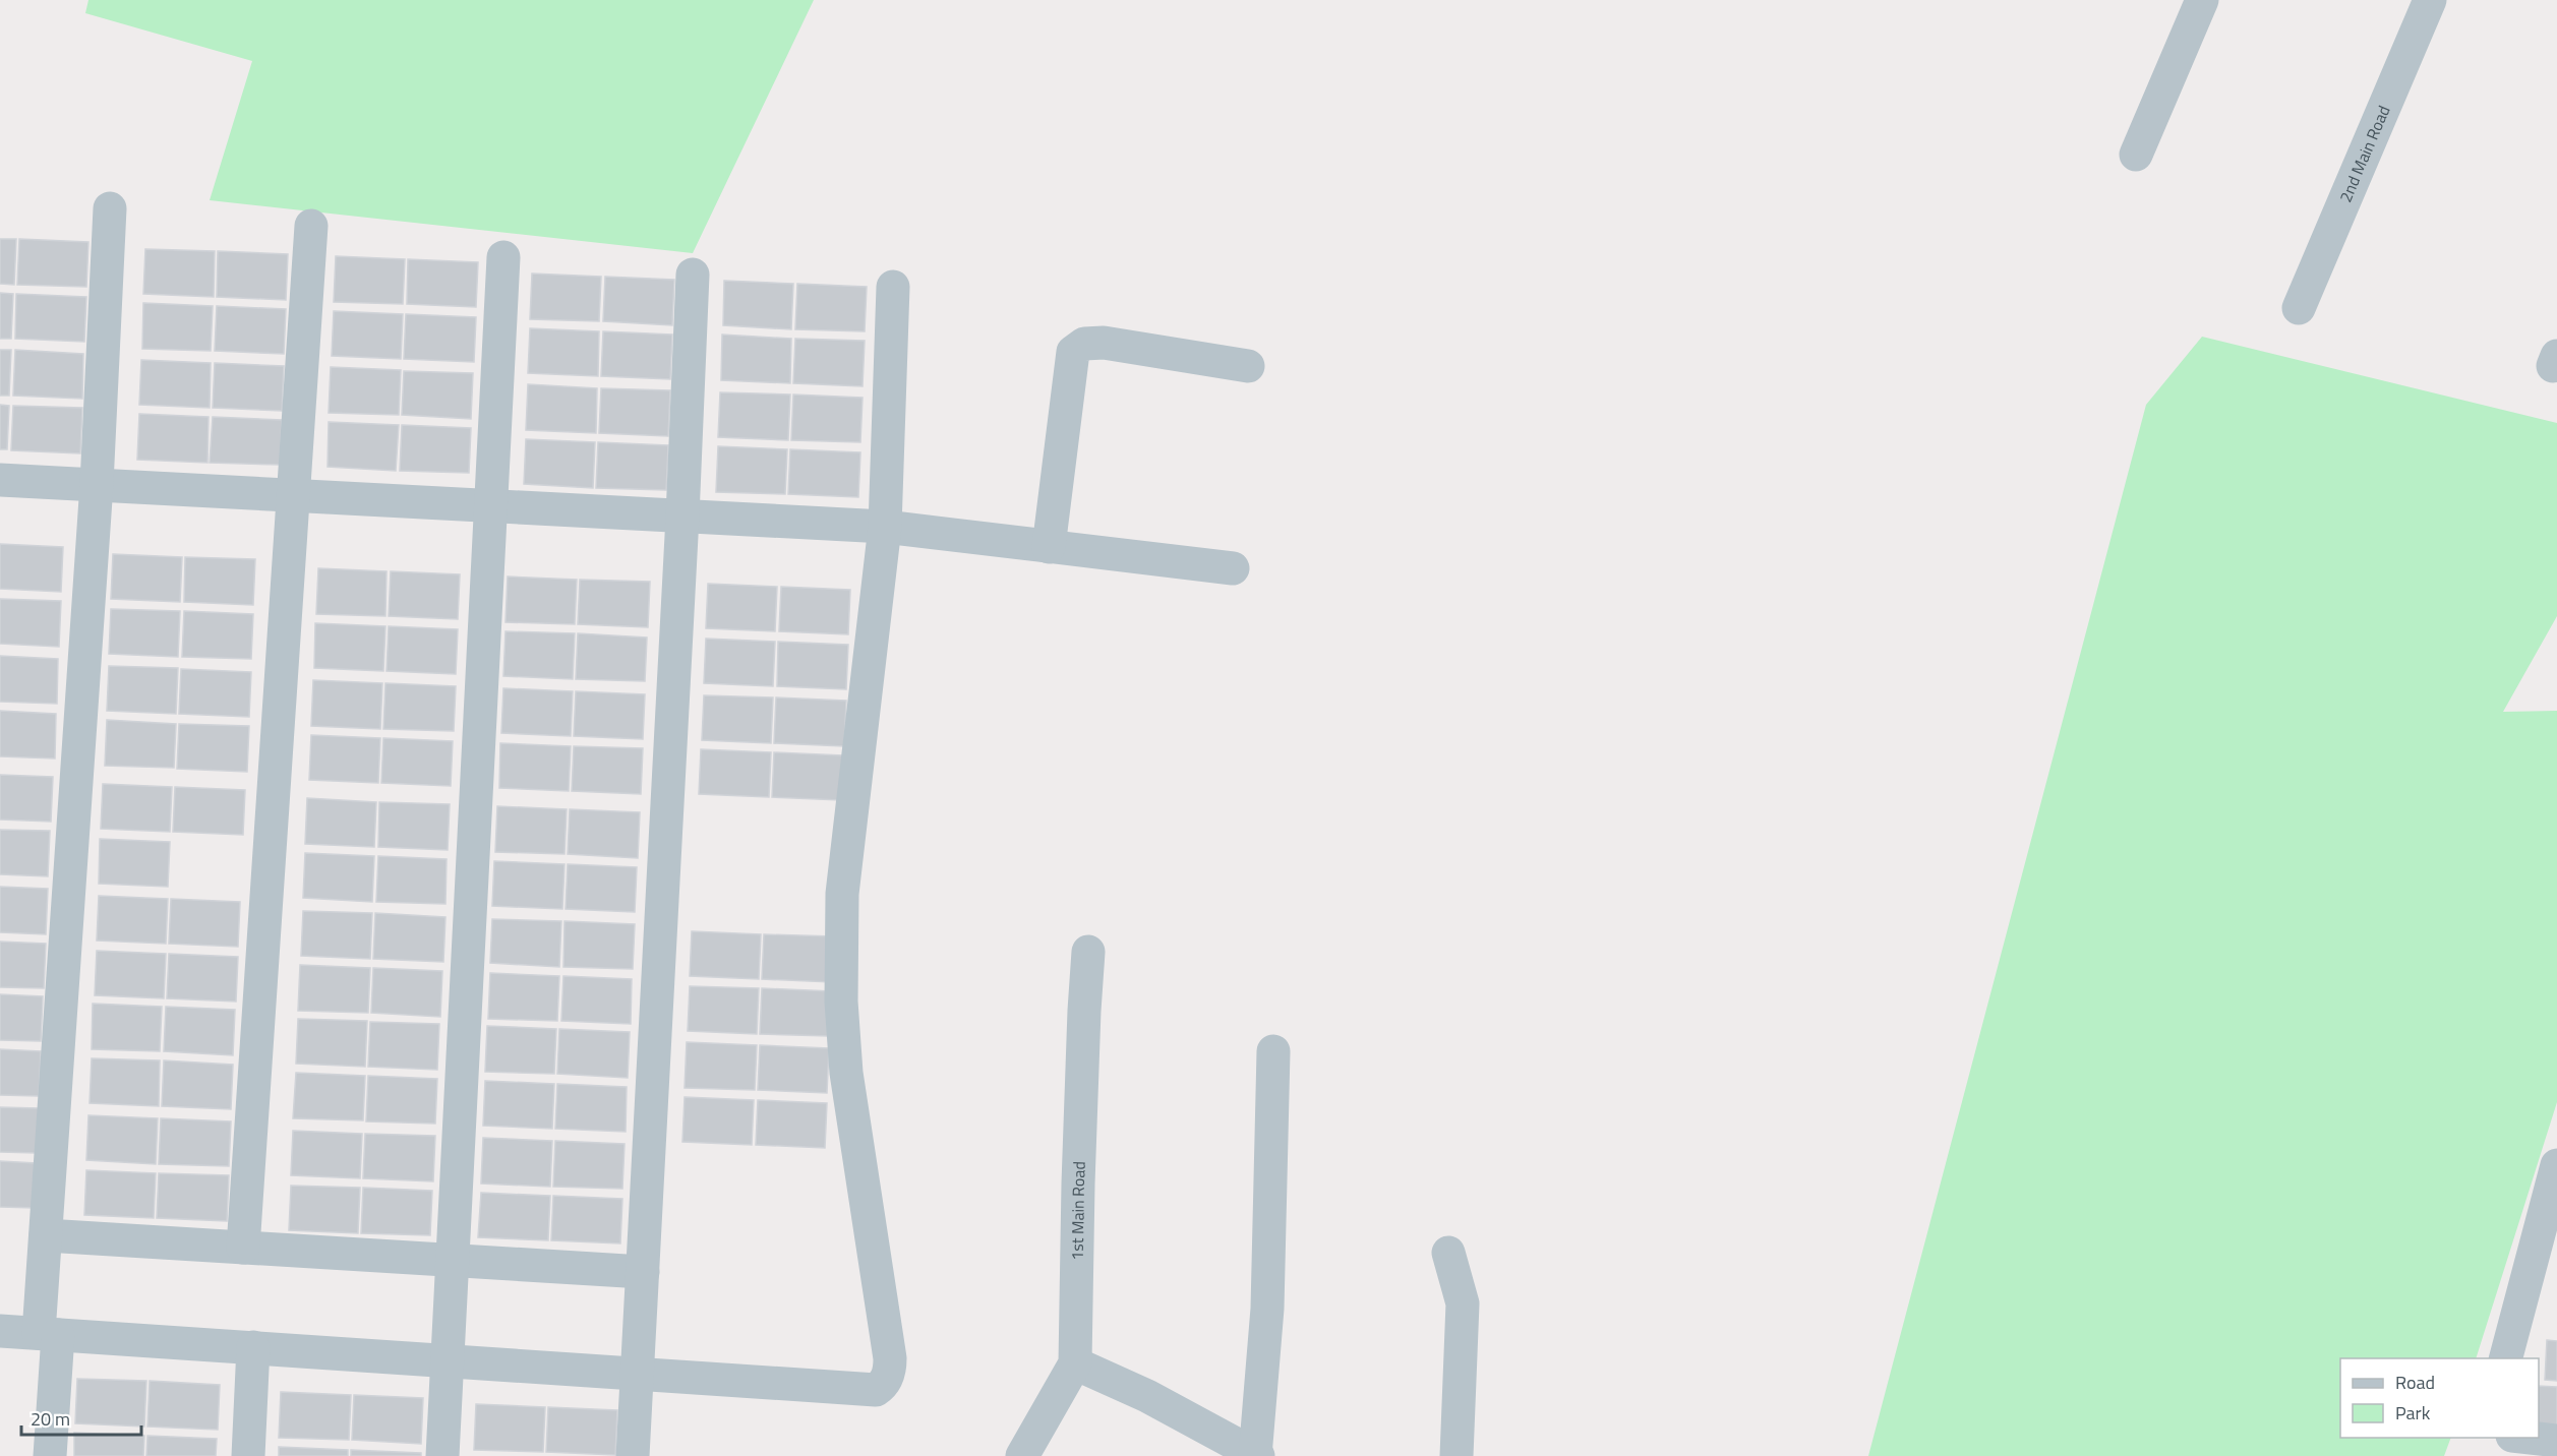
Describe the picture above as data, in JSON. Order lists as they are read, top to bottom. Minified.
{"streets":{"street":["2nd Main Road","1st Main Road"]},"legend":["Road","Park"],"scale_bar":"20 m"}
